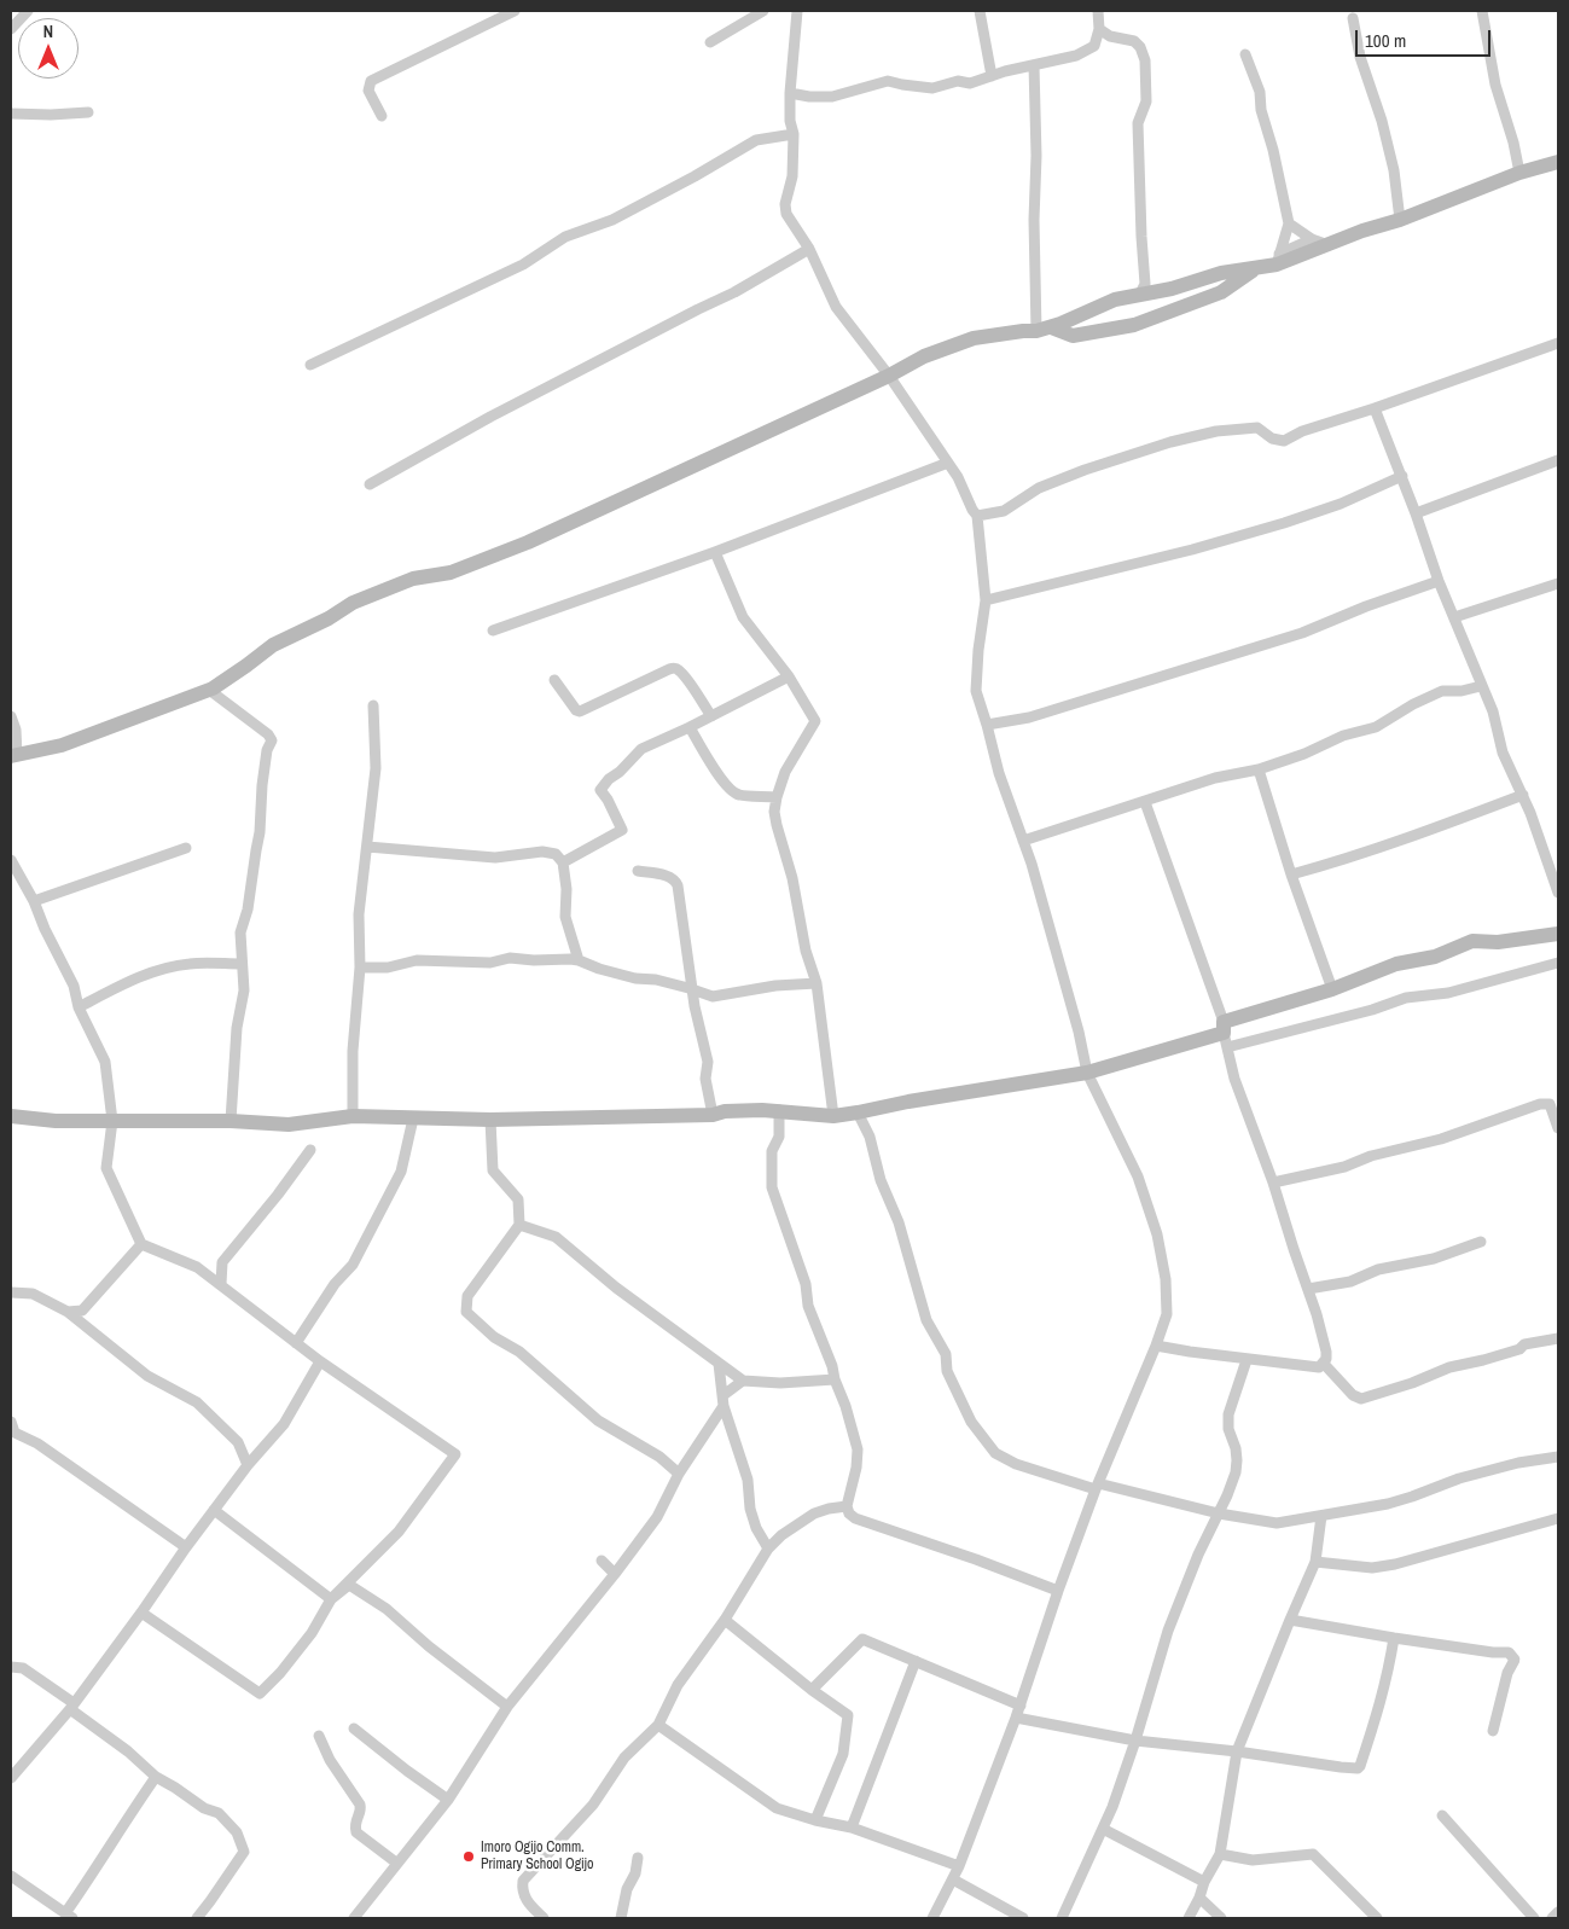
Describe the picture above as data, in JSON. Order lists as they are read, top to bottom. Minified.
{"places":["Imoro Ogijo Comm. Primary School Ogijo"],"scale_bar":"100 m","north":"top"}
